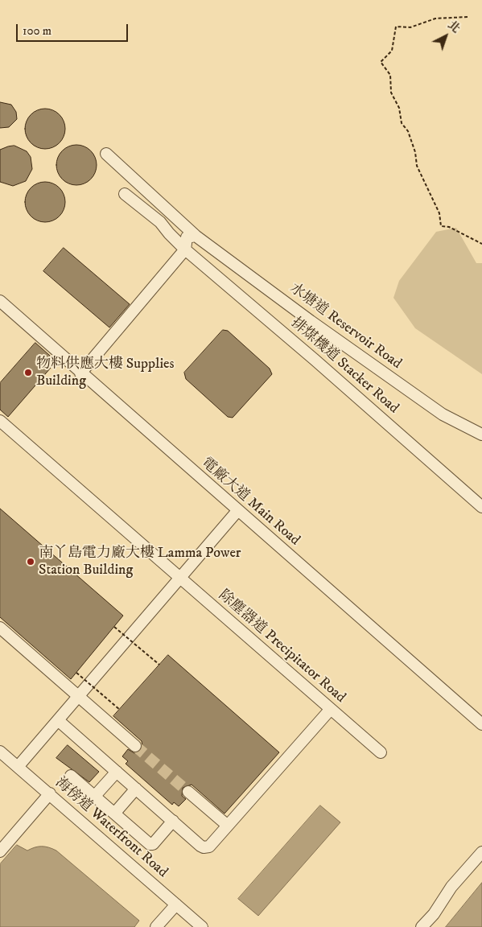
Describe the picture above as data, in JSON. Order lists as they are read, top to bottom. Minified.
{"streets":{"lane":["水塘道 Reservoir Road","排煤機道 Stacker Road","電廠大道 Main Road","除塵器道 Precipitator Road","海傍道 Waterfront Road"]},"places":["物料供應大樓 Supplies Building","南丫島電力廠大樓 Lamma Power Station Building"],"scale_bar":"100 m","north":"top right"}
